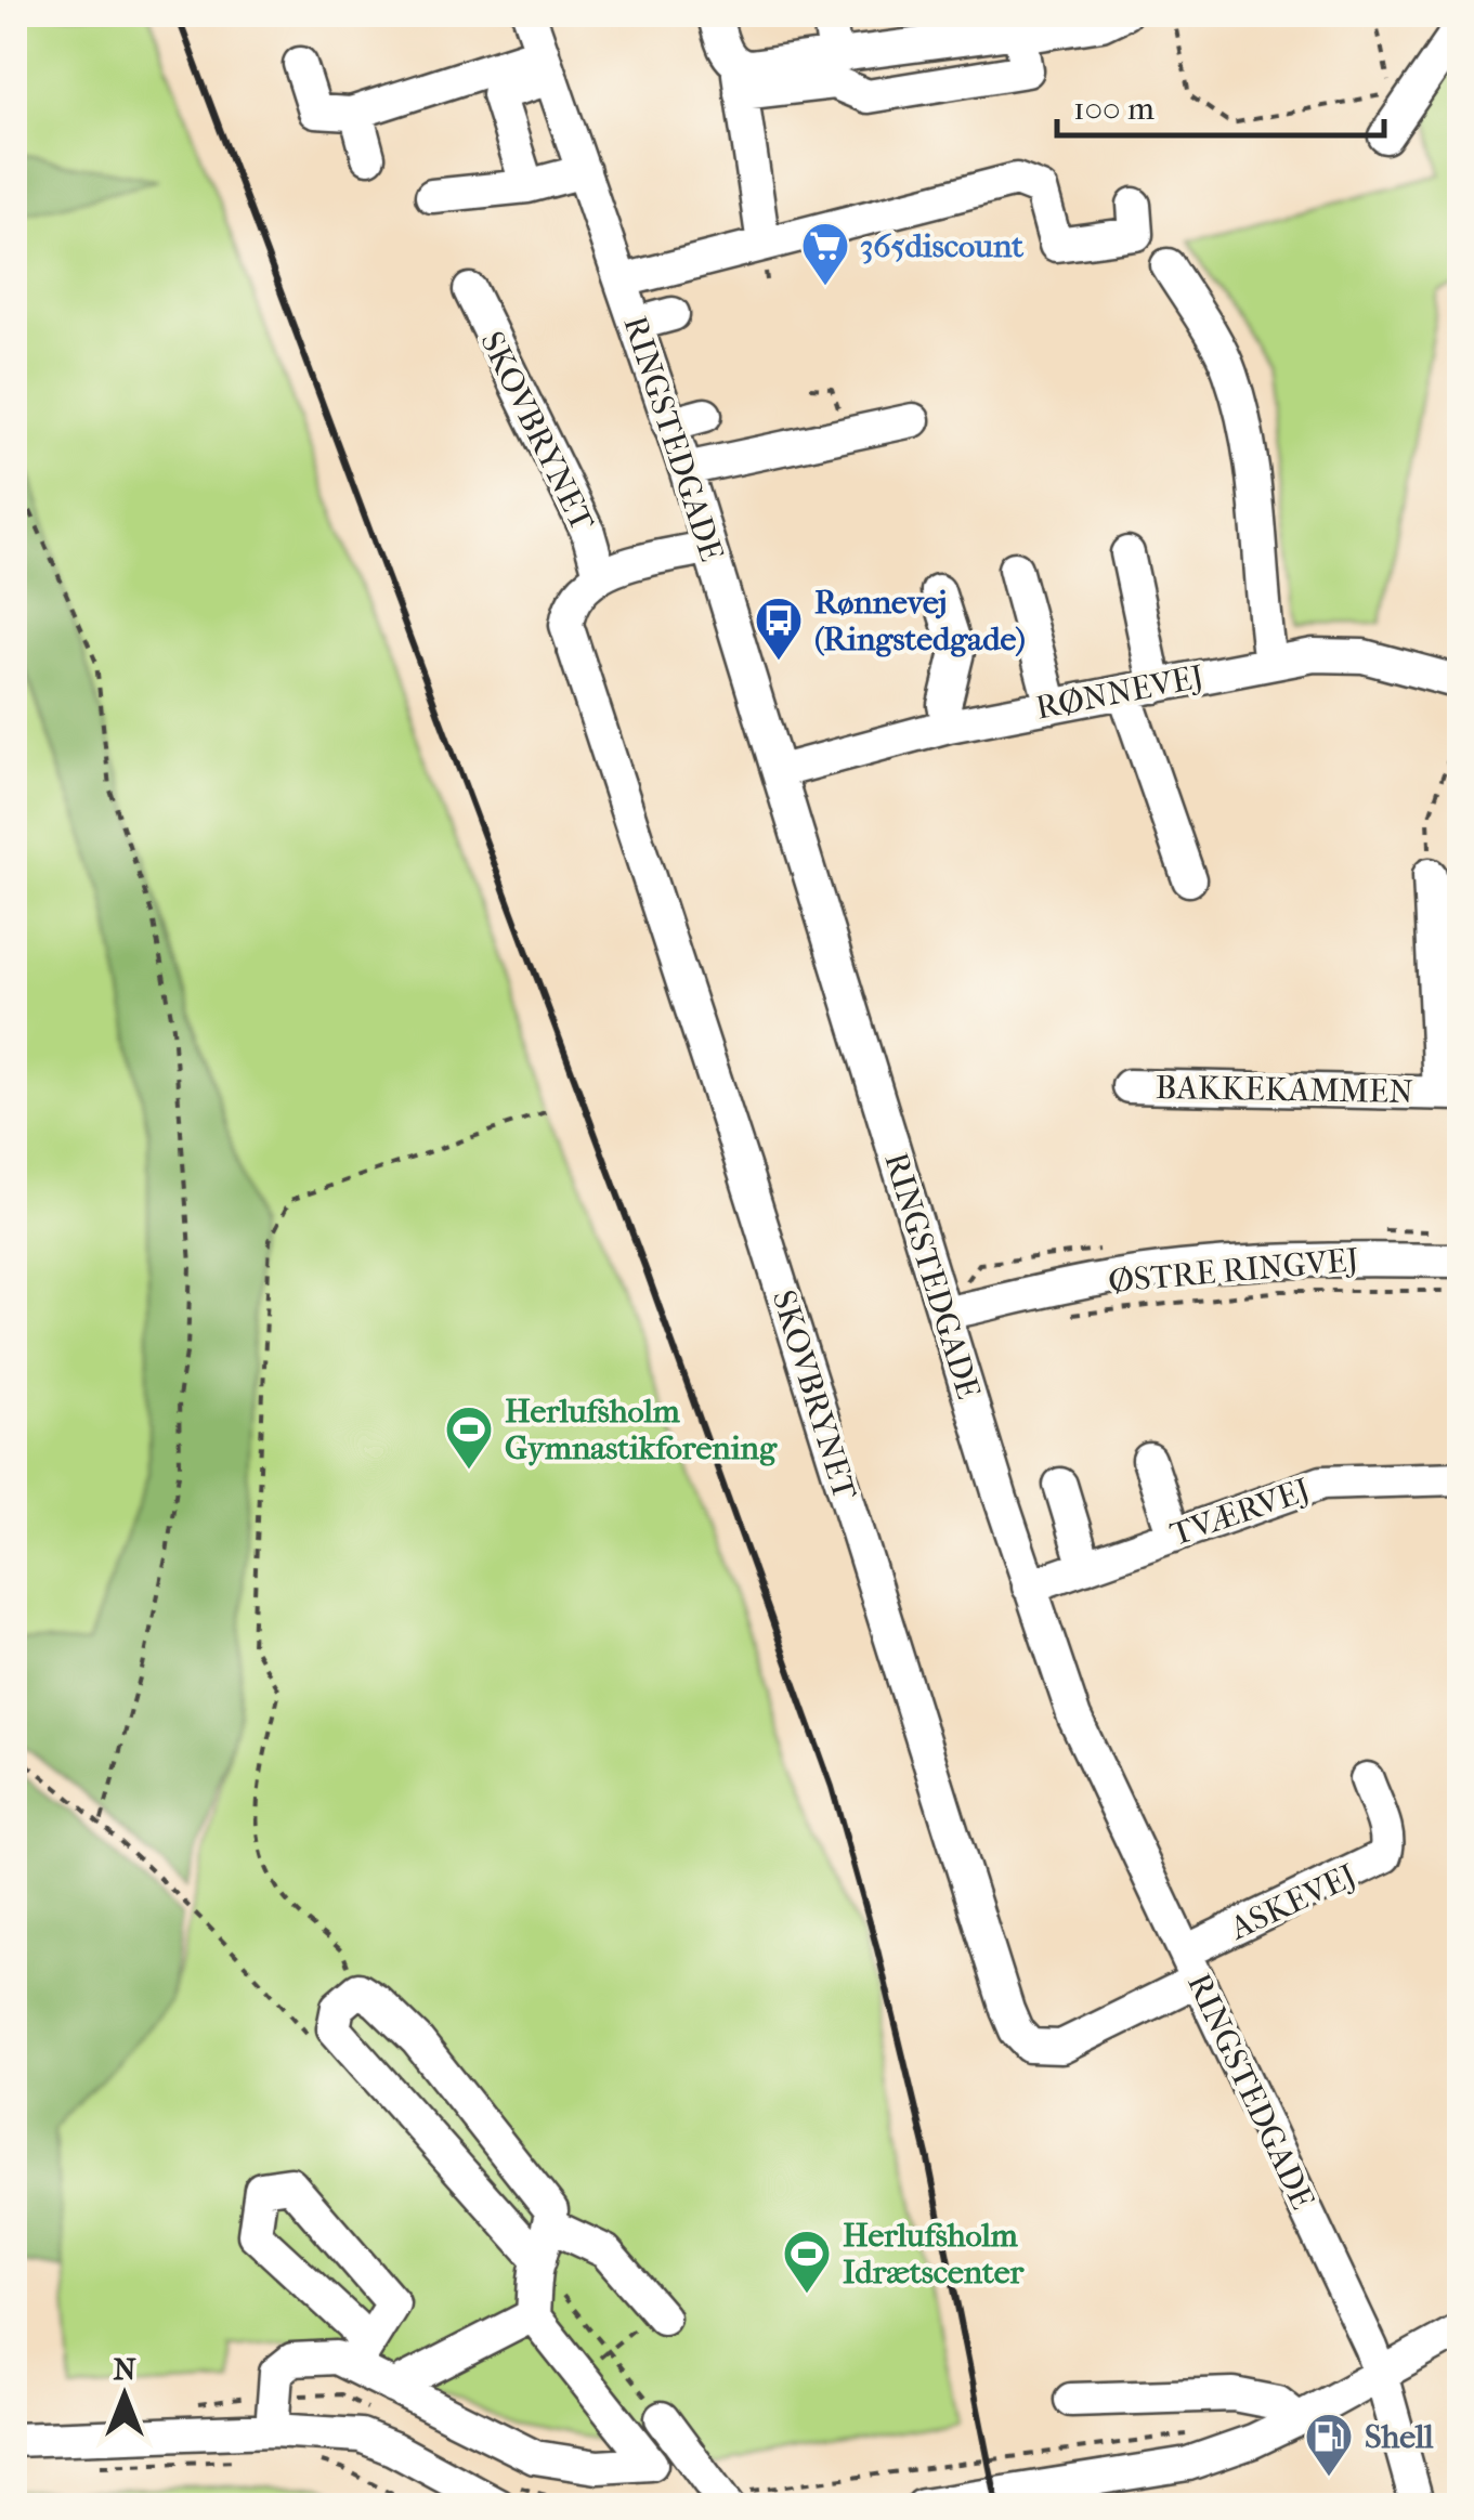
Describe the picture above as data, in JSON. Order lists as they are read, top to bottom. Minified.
{"streets":{"street":["SKOVBRYNET","RINGSTEDGADE","RØNNEVEJ","BAKKEKAMMEN","ØSTRE RINGVEJ","TVÆRVEJ","ASKEVEJ"]},"crossings":[["SKOVBRYNET","RINGSTEDGADE"],["SKOVBRYNET","ASKEVEJ"],["RINGSTEDGADE","RØNNEVEJ"],["RINGSTEDGADE","ØSTRE RINGVEJ"],["RINGSTEDGADE","TVÆRVEJ"],["RINGSTEDGADE","ASKEVEJ"]],"places":{"supermarket":["365discount"],"bus stop":["Rønnevej (Ringstedgade)"],"sports":["Herlufsholm Gymnastikforening","Herlufsholm Idrætscenter"],"fuel station":["Shell"]},"scale_bar":"100 m","north":"top"}
